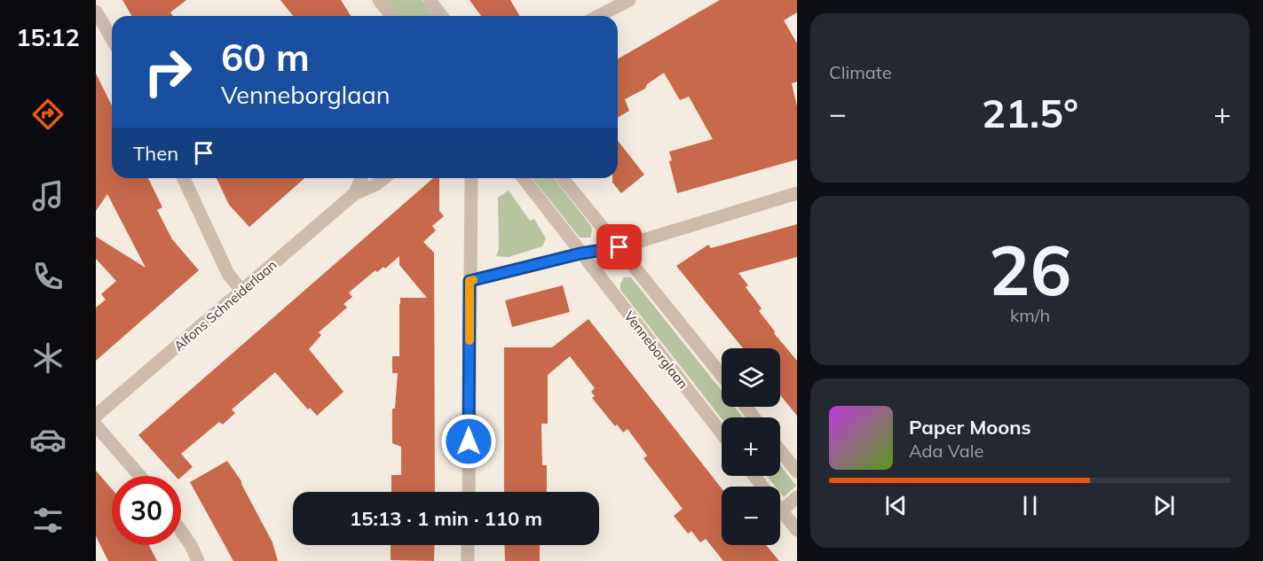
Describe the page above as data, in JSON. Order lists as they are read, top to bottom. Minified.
{"streets":{"street":["Alfons Schneiderlaan","Venneborglaan"]},"page":{"tabs":"15:12","tile":["Climate",["26","km/h"]],"turn":["60 m","Venneborglaan"],"heat":["−","21.5°","+"],"then":"Then","map_buttons":["+","−"],"song":["Paper Moons","Ada Vale"],"limit":"30","trip":"15:13 · 1 min · 110 m"}}
